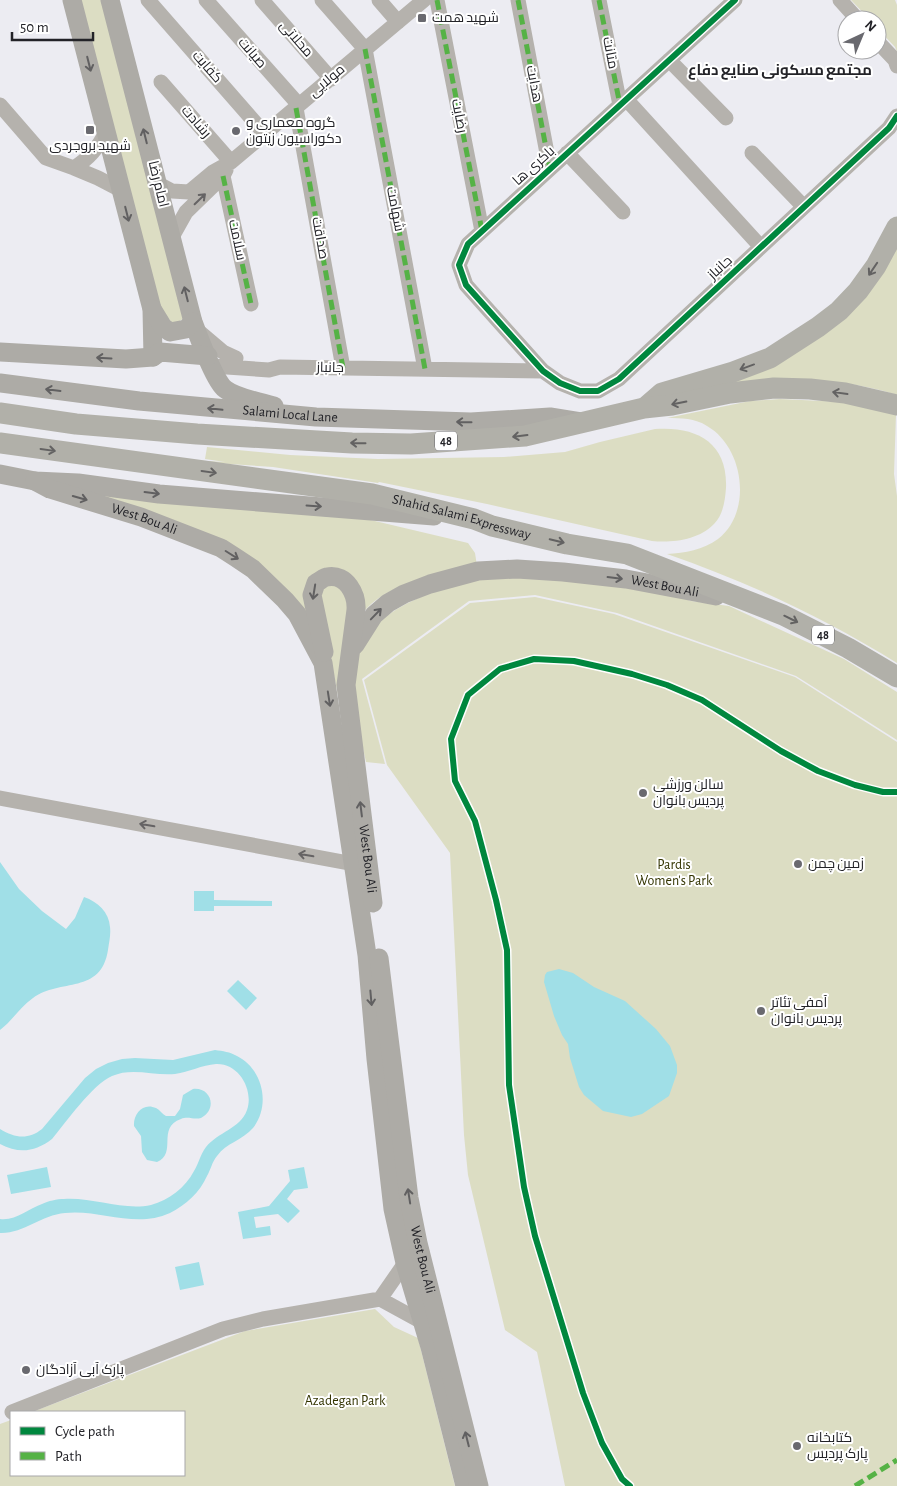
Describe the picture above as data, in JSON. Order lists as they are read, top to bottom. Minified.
{"streets":{"highway":["48","Shahid Salami Expressway"],"main road":["امام رضا","Salami Local Lane","West Bou Ali"],"street":["محلاتی","صیانت","متانت","کفایت","مولايی","هدایت","رضایت","رشادت","باکری ها","شهامت","صداقت","سلامت","جانباز"]},"crossings":[["محلاتی","مولايی"],["صیانت","مولايی"],["صیانت","صداقت"],["متانت","باکری ها"],["کفایت","مولايی"],["مولايی","رشادت"],["مولايی","شهامت"],["مولايی","صداقت"],["هدایت","باکری ها"],["رضایت","باکری ها"],["باکری ها","جانباز"],["امام رضا","جانباز"],["شهامت","جانباز"],["صداقت","جانباز"],["Salami Local Lane","48"],["Shahid Salami Expressway","West Bou Ali"]],"districts":["مجتمع مسکونی صنایع دفاع"],"parks":["Pardis Women's Park","Azadegan Park"],"places":{"transit":["شهید همت","شهید بروجردی"],"other":["گروه معماری و دکوراسیون زیتون","سالن ورزشی پردیس بانوان","زمین چمن","آمفی تئاتر پردیس بانوان","پارک آبی آزادگان","کتابخانه پارک پردیس"]},"legend":["Cycle path","Path"],"scale_bar":"50 m","north":"top right"}
